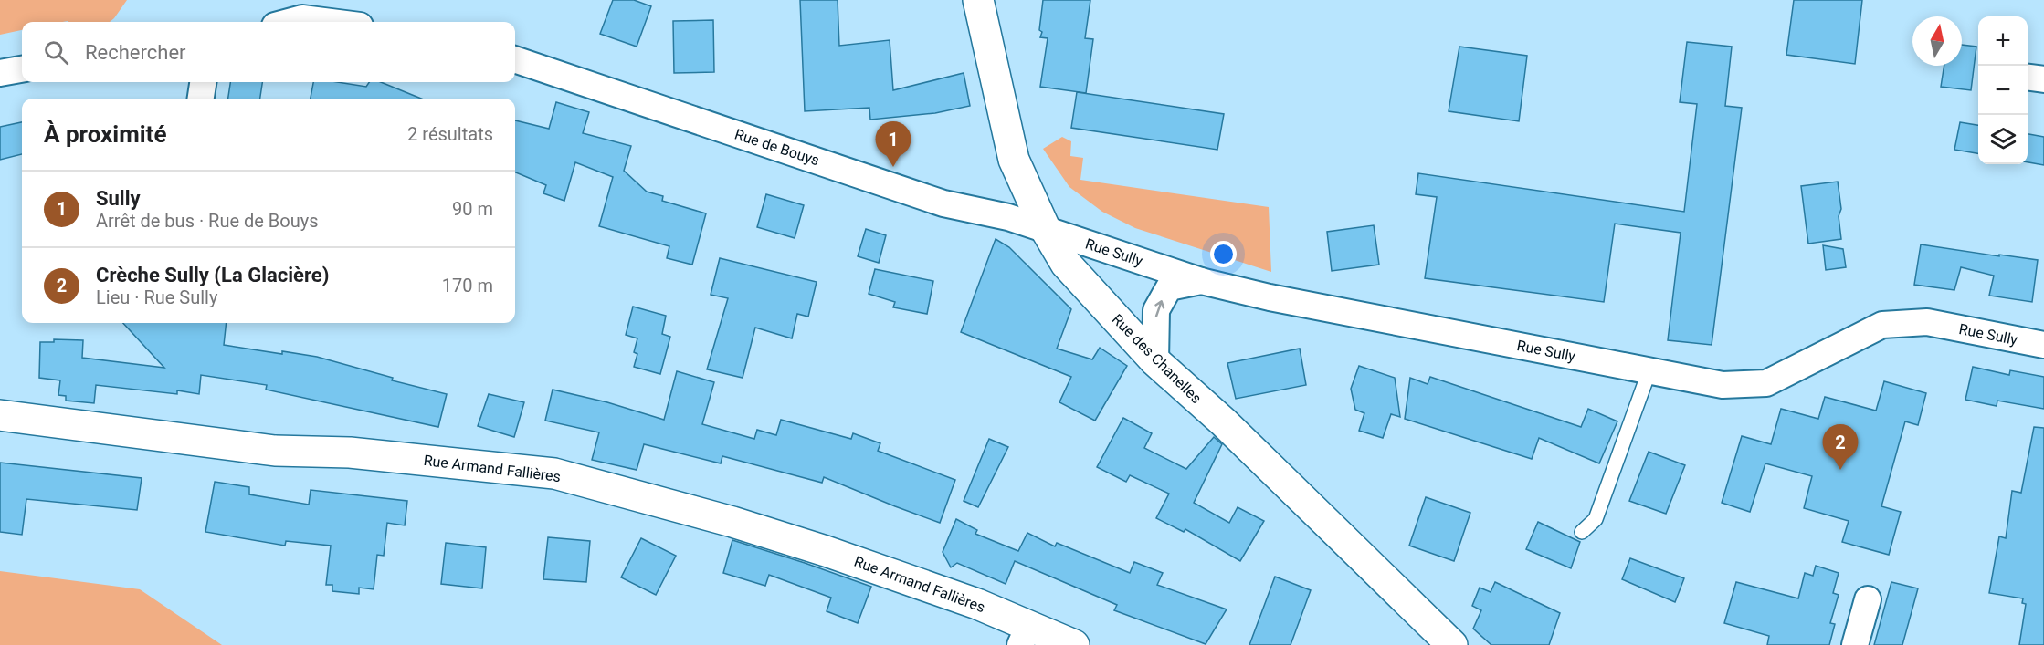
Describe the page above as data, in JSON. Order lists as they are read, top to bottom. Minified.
{"streets":{"street":["Rue de Bouys","Rue Sully","Rue des Chanelles","Rue Armand Fallières"]},"crossings":[["Rue de Bouys","Rue Sully"],["Rue de Bouys","Rue des Chanelles"],["Rue Sully","Rue des Chanelles"]],"north":"top","page":{"map_buttons":["+","−"],"search":"Rechercher","heading":["À proximité","2 résultats"],"pins":["1","2"],"list":[{"mark":"1","name":"Sully","note":"Arrêt de bus · Rue de Bouys","value":"90 m"},{"mark":"2","name":"Crèche Sully (La Glacière)","note":"Lieu · Rue Sully","value":"170 m"}]}}
